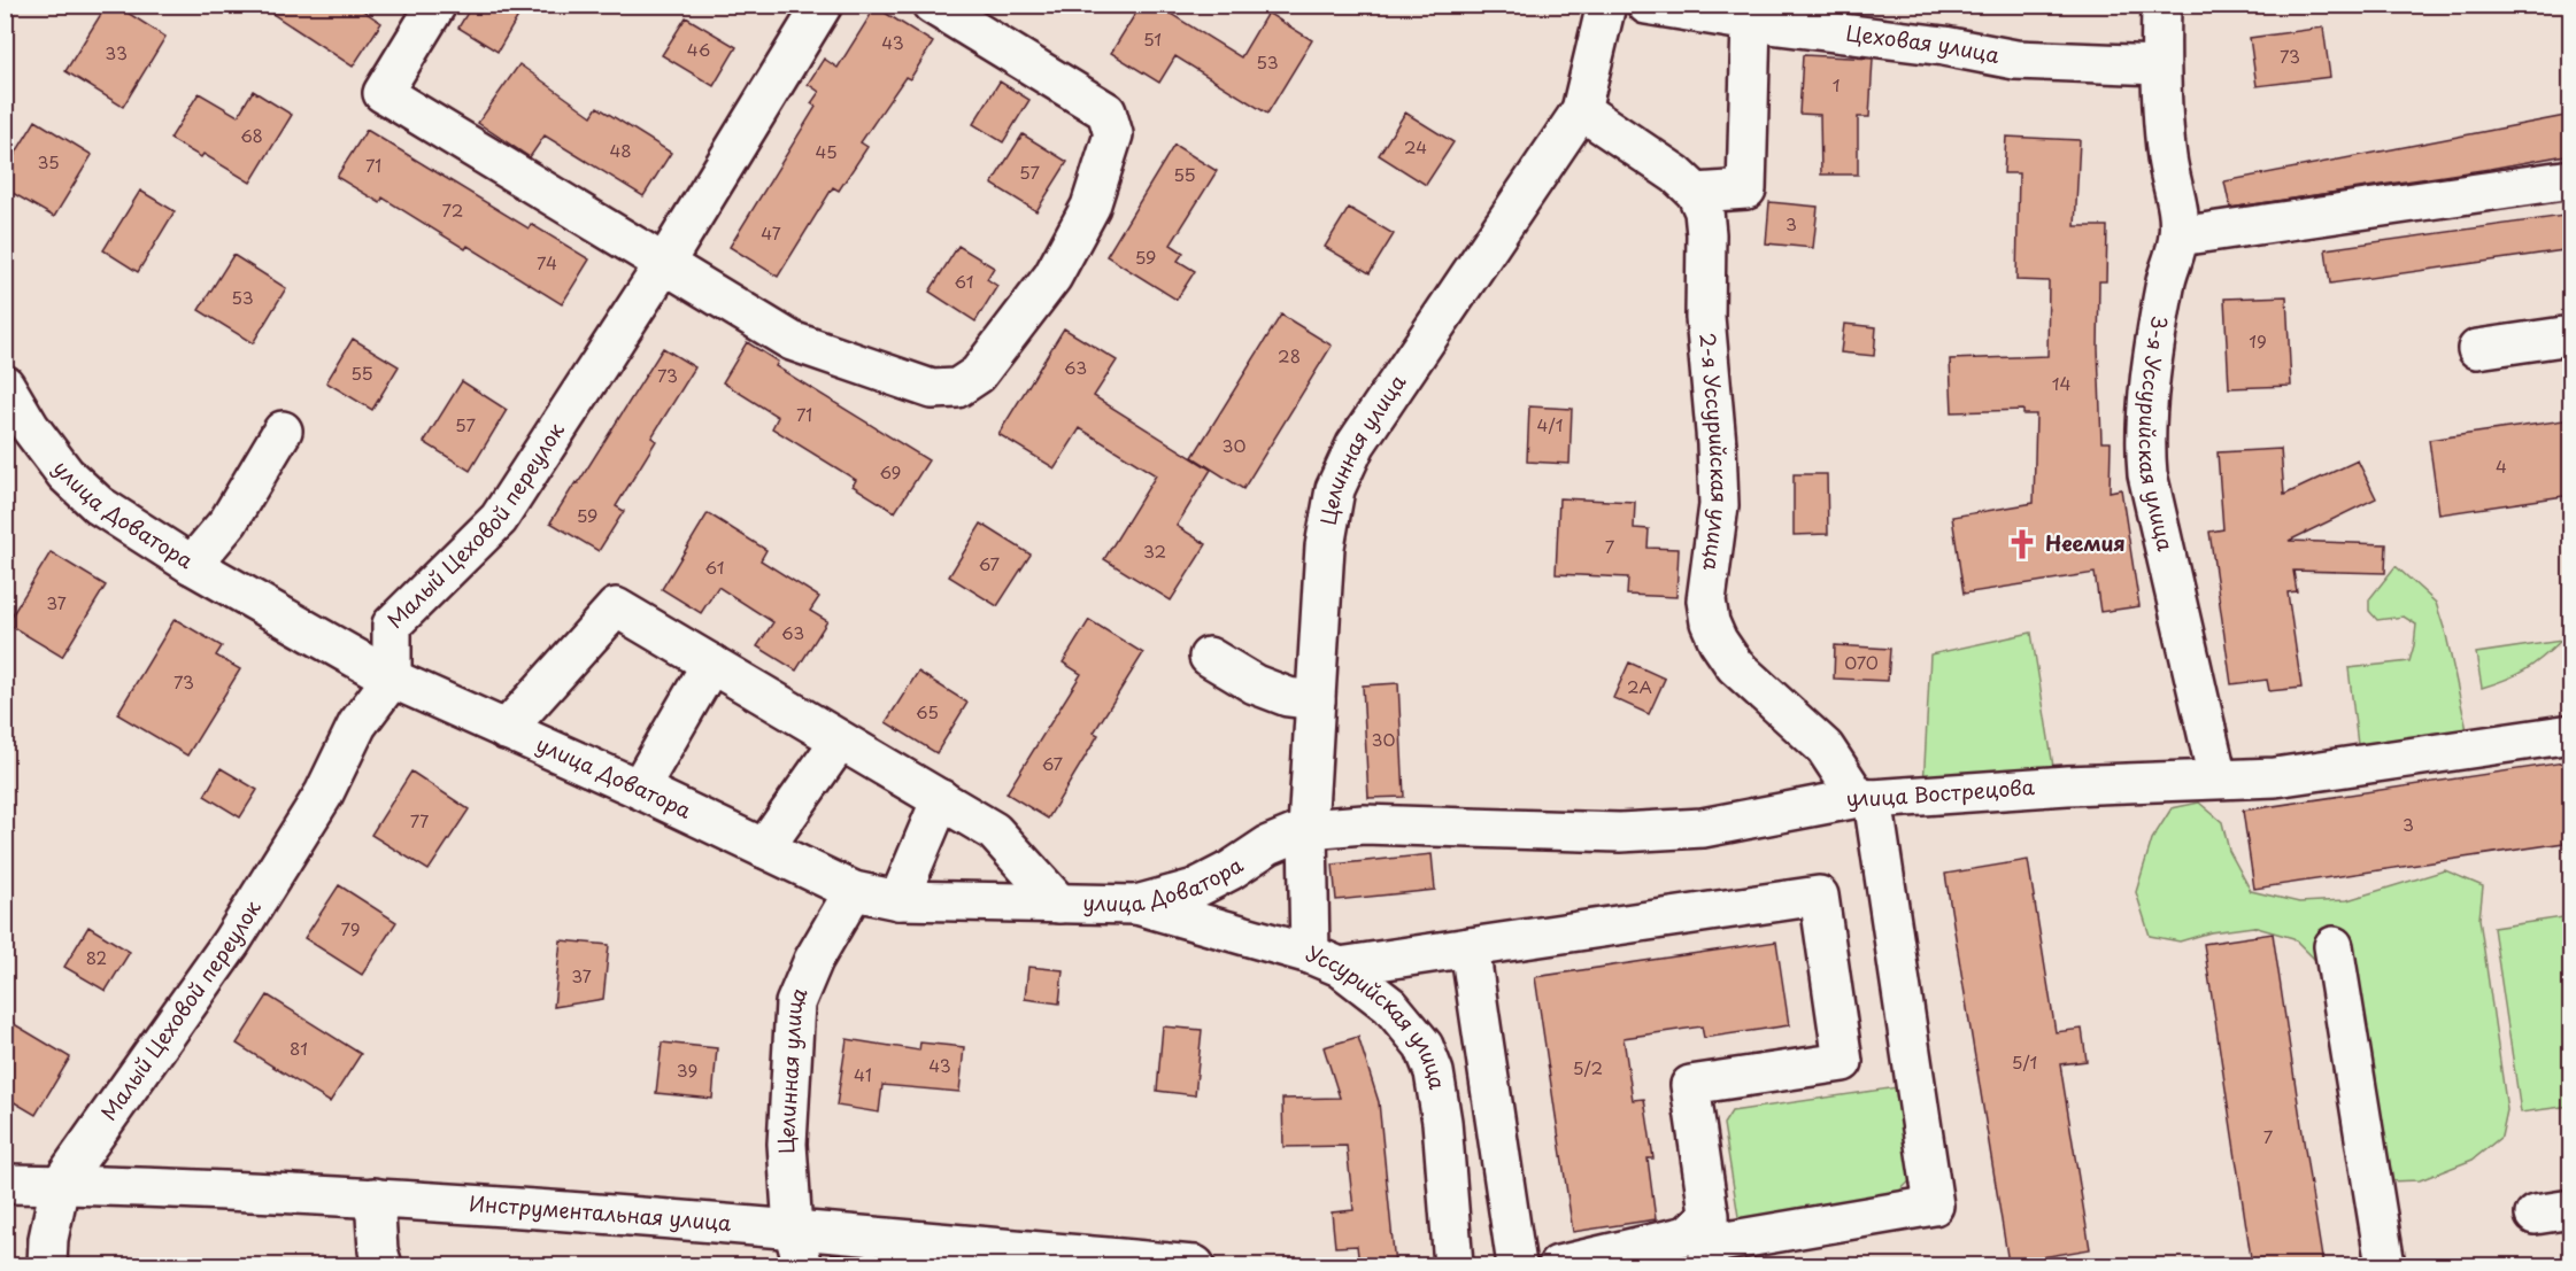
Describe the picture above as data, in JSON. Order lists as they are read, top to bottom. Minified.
{"streets":{"street":["Цеховая улица","3-я Уссурийская улица","Целинная улица","2-я Уссурийская улица","улица Доватора","Малый Цеховой переулок","улица Вострецова","Уссурийская улица","Инструментальная улица"]},"crossings":[["Цеховая улица","3-я Уссурийская улица"],["3-я Уссурийская улица","улица Вострецова"],["Целинная улица","улица Доватора"],["Целинная улица","улица Вострецова"],["Целинная улица","Уссурийская улица"],["Целинная улица","Инструментальная улица"],["2-я Уссурийская улица","улица Вострецова"],["улица Доватора","Малый Цеховой переулок"],["улица Доватора","улица Вострецова"],["улица Доватора","Уссурийская улица"],["Малый Цеховой переулок","Инструментальная улица"]],"places":{"church":["Неемия"]},"house_numbers":["51","43","46","33","73","53","1","68","24","48","45","35","71","57","55","72","3","47","59","74","61","53","19","28","63","55","73","14","71","57","4/1","30","4","69","59","7","32","67","61","37","63","070","73","2А","65","30","67","77","3","79","82","37","81","5/1","43","5/2","39","41","7"]}
